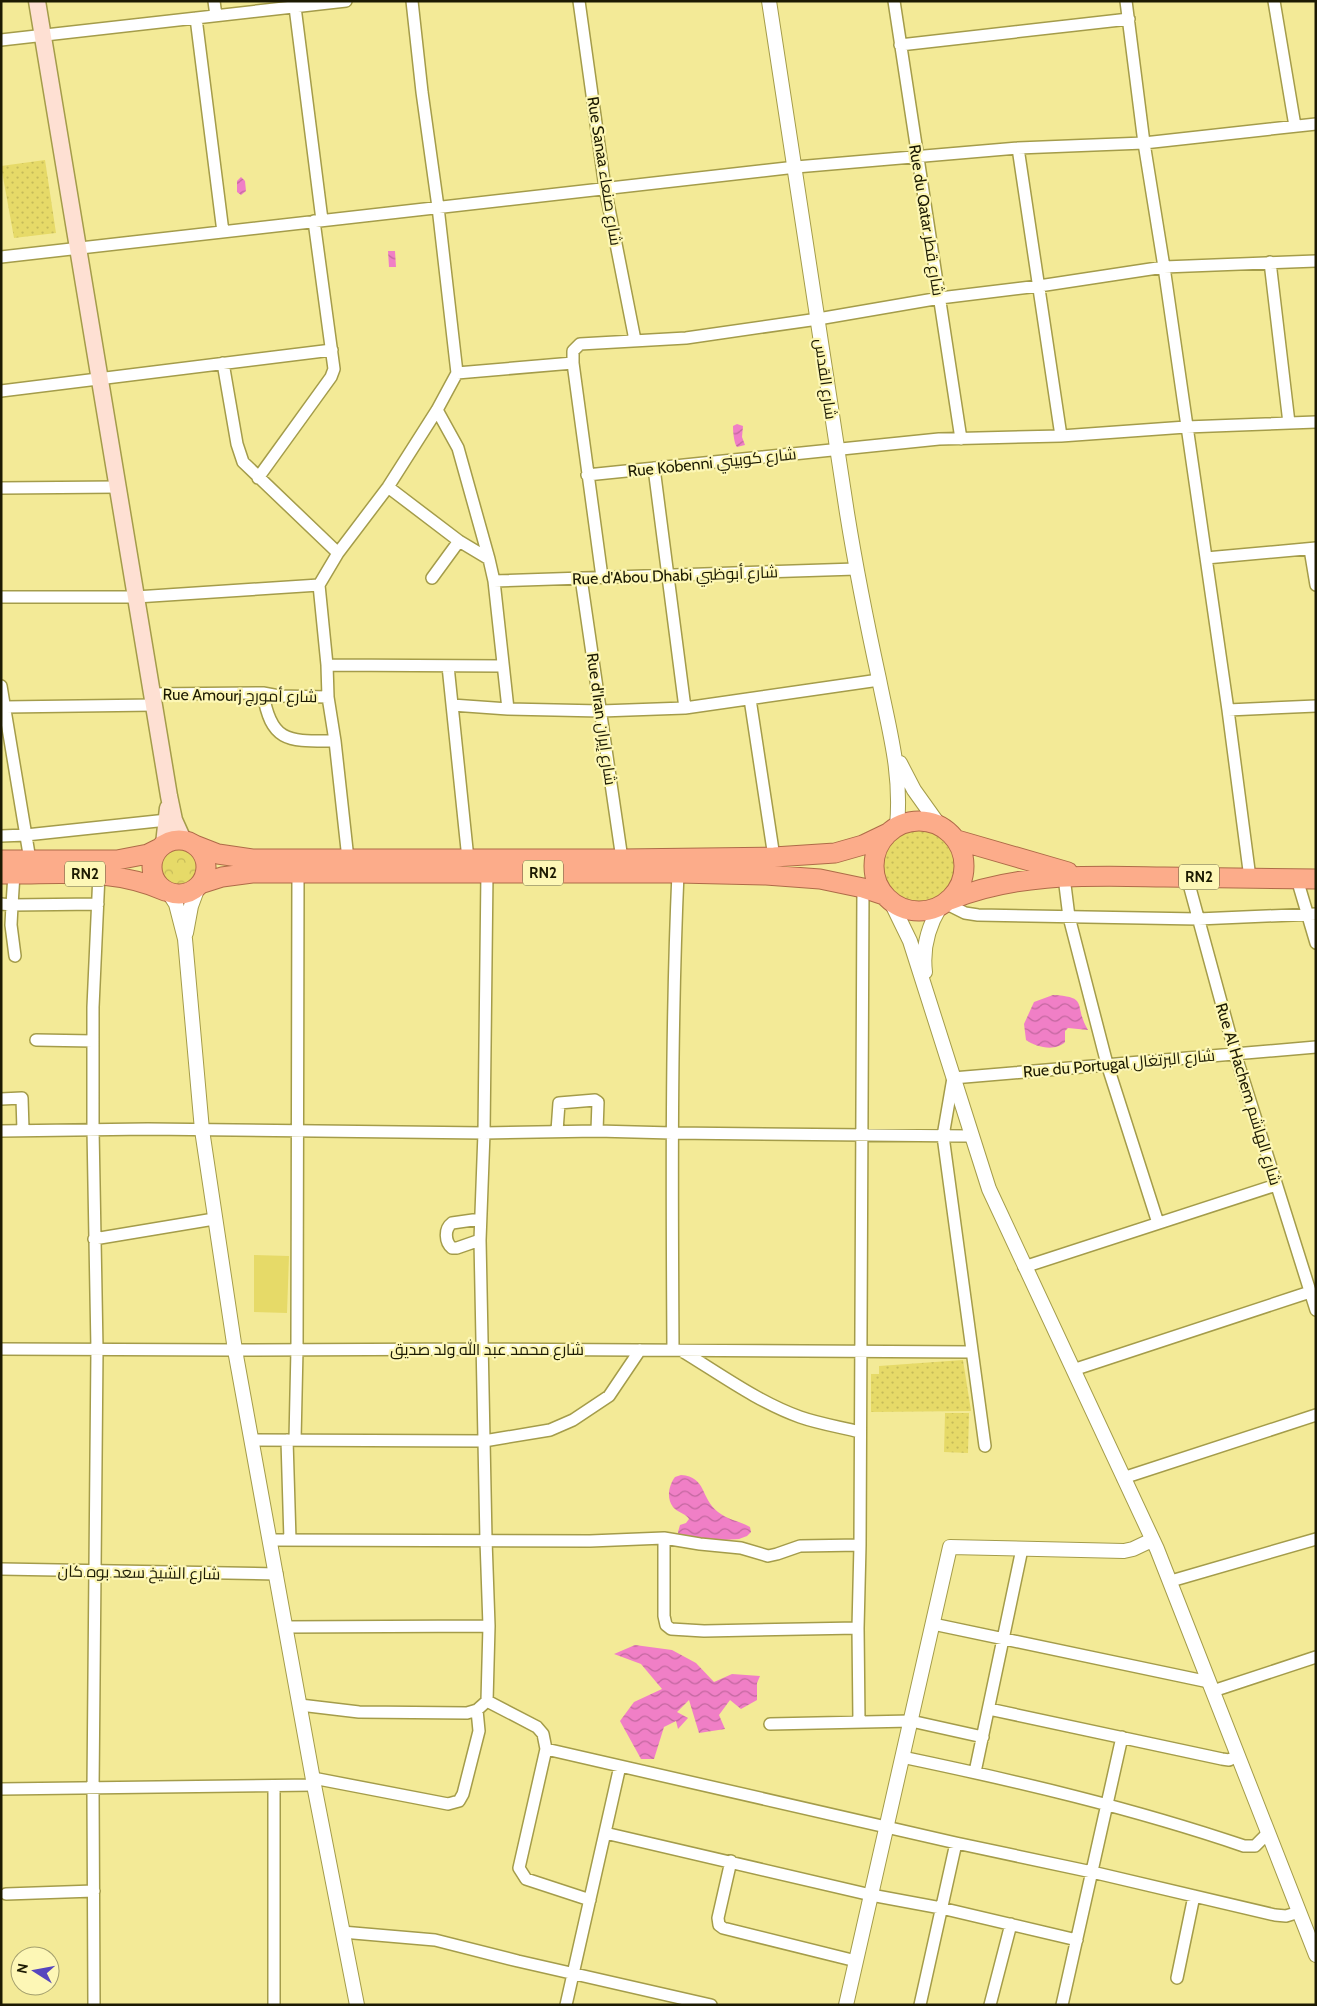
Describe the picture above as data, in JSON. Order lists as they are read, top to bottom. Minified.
{"streets":{"highway":["RN2"],"street":["Rue Sanaa شارع صنعاء","Rue du Qatar شارع قطر","شارع القدس","Rue Kobenni شارع كوبيني","Rue d'Abou Dhabi شارع أبوظبي","Rue Amourj شارع أمورج","Rue d'Iran شارع إيران","Rue du Portugal شارع البرتغال","Rue Al Hachem شارع الهاشم","شارع محمد عبد الله ولد صديق","شارع الشيخ سعد بوه كان"]},"crossings":[["Rue du Qatar شارع قطر","Rue Kobenni شارع كوبيني"],["شارع القدس","Rue Kobenni شارع كوبيني"],["شارع القدس","Rue d'Abou Dhabi شارع أبوظبي"],["Rue d'Abou Dhabi شارع أبوظبي","Rue d'Iran شارع إيران"],["Rue d'Iran شارع إيران","RN2"],["RN2","Rue Al Hachem شارع الهاشم"],["Rue du Portugal شارع البرتغال","Rue Al Hachem شارع الهاشم"]],"north":"left"}
